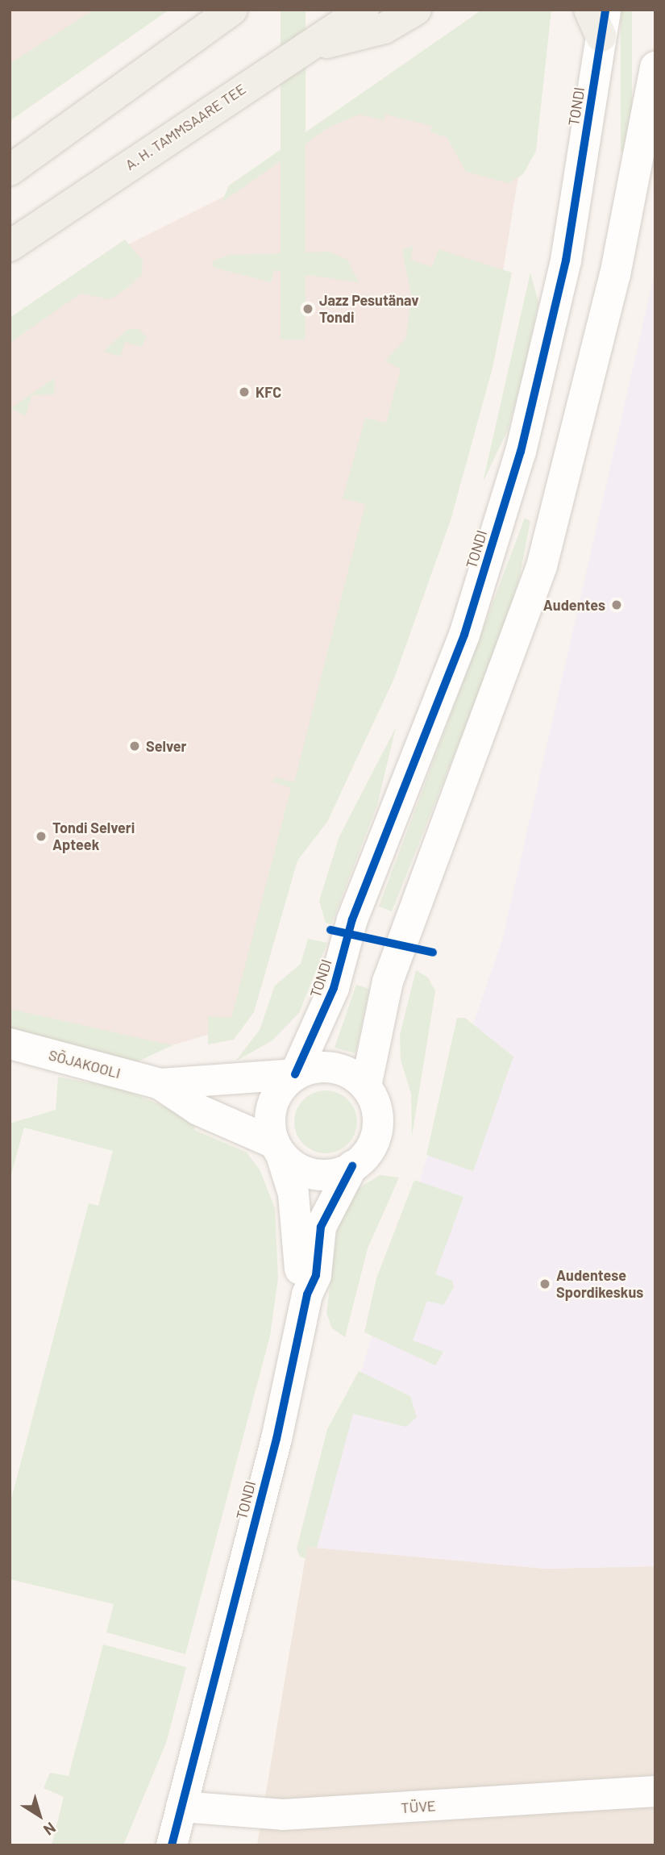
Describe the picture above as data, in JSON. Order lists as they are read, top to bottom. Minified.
{"streets":{"main road":["A. H. TAMMSAARE TEE"],"street":["TONDI","SÕJAKOOLI","TÜVE"]},"crossings":[["TONDI","SÕJAKOOLI"],["TONDI","TÜVE"]],"places":["Jazz Pesutänav Tondi","KFC","Audentes","Selver","Tondi Selveri Apteek","Audentese Spordikeskus"],"north":"bottom right"}
